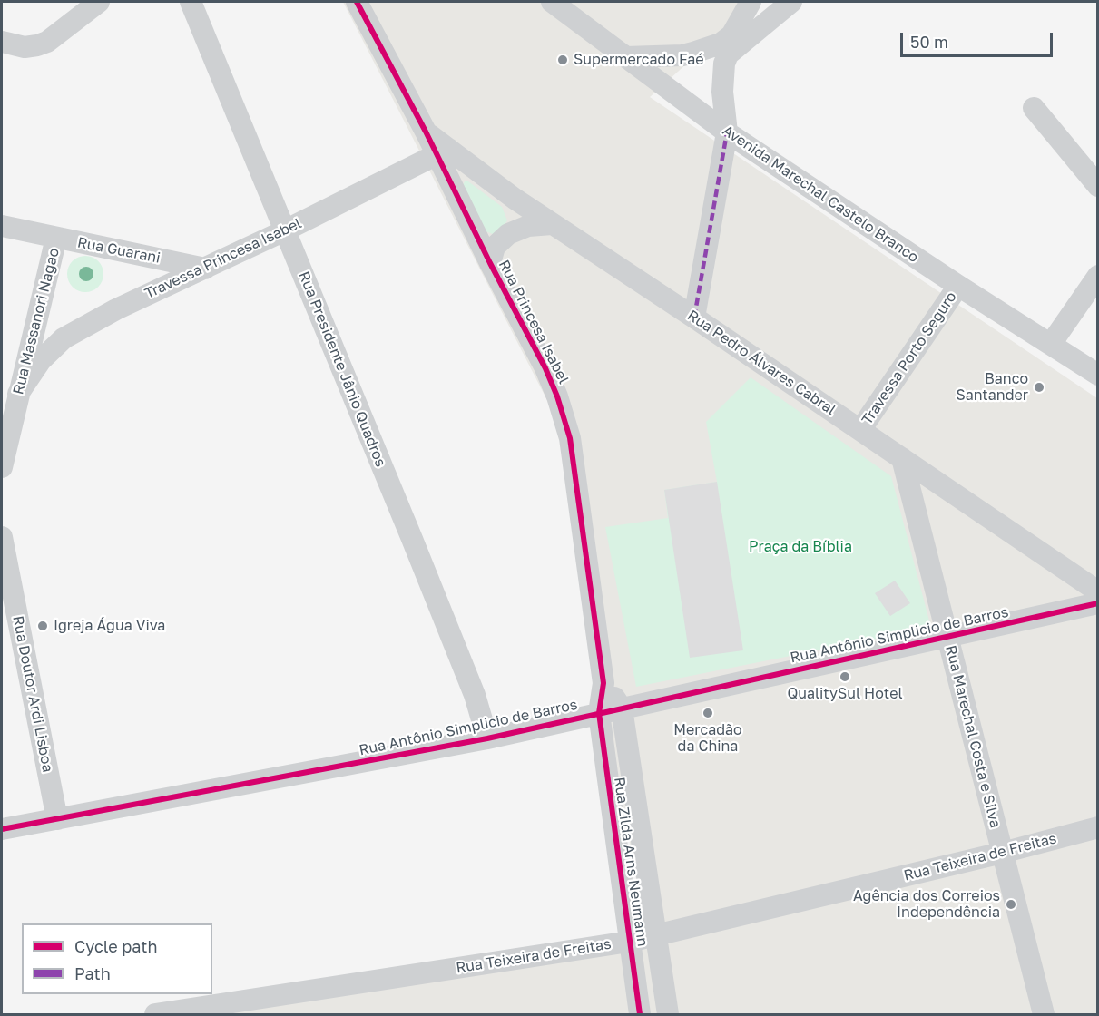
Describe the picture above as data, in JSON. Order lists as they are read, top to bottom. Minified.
{"streets":{"street":["Avenida Marechal Castelo Branco","Rua Guarani","Travessa Princesa Isabel","Rua Massanori Nagao","Rua Princesa Isabel","Travessa Porto Seguro","Rua Pedro Álvares Cabral","Rua Presidente Jânio Quadros","Rua Antônio Simplicio de Barros","Rua Doutor Ardi Lisboa","Rua Marechal Costa e Silva","Rua Teixeira de Freitas","Rua Zilda Arns Neumann"]},"crossings":[["Avenida Marechal Castelo Branco","Travessa Porto Seguro"],["Rua Guarani","Travessa Princesa Isabel"],["Rua Guarani","Rua Massanori Nagao"],["Travessa Princesa Isabel","Rua Massanori Nagao"],["Travessa Princesa Isabel","Rua Princesa Isabel"],["Travessa Princesa Isabel","Rua Pedro Álvares Cabral"],["Travessa Princesa Isabel","Rua Presidente Jânio Quadros"],["Rua Princesa Isabel","Rua Pedro Álvares Cabral"],["Rua Princesa Isabel","Rua Antônio Simplicio de Barros"],["Rua Princesa Isabel","Rua Zilda Arns Neumann"],["Travessa Porto Seguro","Rua Pedro Álvares Cabral"],["Rua Pedro Álvares Cabral","Rua Marechal Costa e Silva"],["Rua Presidente Jânio Quadros","Rua Antônio Simplicio de Barros"],["Rua Antônio Simplicio de Barros","Rua Doutor Ardi Lisboa"],["Rua Antônio Simplicio de Barros","Rua Marechal Costa e Silva"],["Rua Antônio Simplicio de Barros","Rua Zilda Arns Neumann"],["Rua Marechal Costa e Silva","Rua Teixeira de Freitas"],["Rua Teixeira de Freitas","Rua Zilda Arns Neumann"]],"parks":["Praça da Bíblia"],"places":["Supermercado Faé","Banco Santander","Igreja Água Viva","QualitySul Hotel","Mercadão da China","Agência dos Correios Independência"],"legend":["Cycle path","Path"],"scale_bar":"50 m"}
